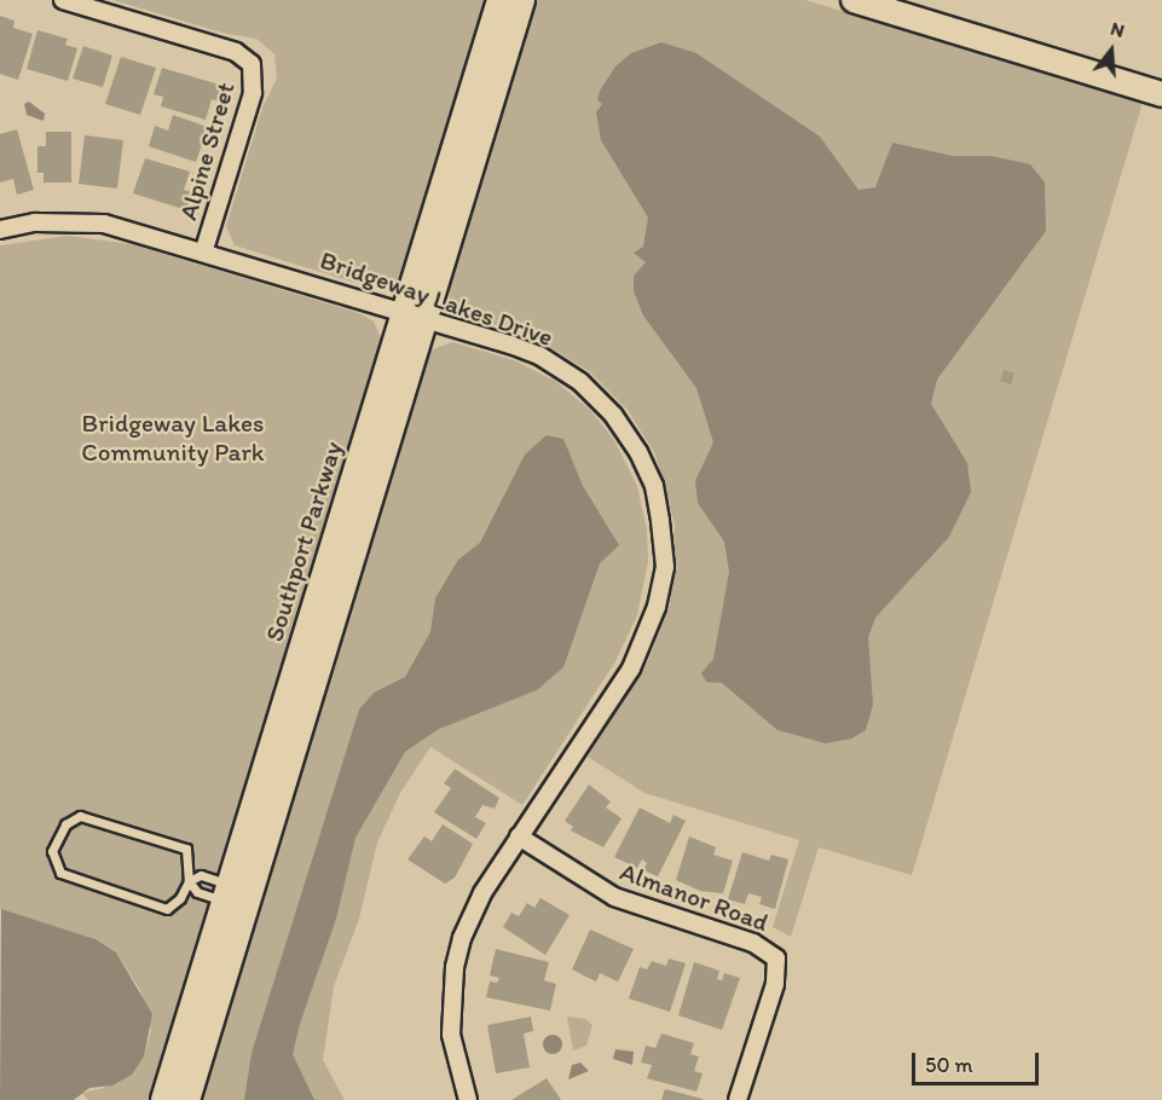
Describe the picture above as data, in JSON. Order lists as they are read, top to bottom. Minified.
{"streets":{"street":["Alpine Street","Bridgeway Lakes Drive","Southport Parkway","Almanor Road"]},"crossings":[["Alpine Street","Bridgeway Lakes Drive"],["Bridgeway Lakes Drive","Southport Parkway"],["Bridgeway Lakes Drive","Almanor Road"]],"parks":["Bridgeway Lakes Community Park"],"scale_bar":"50 m","north":"top"}
